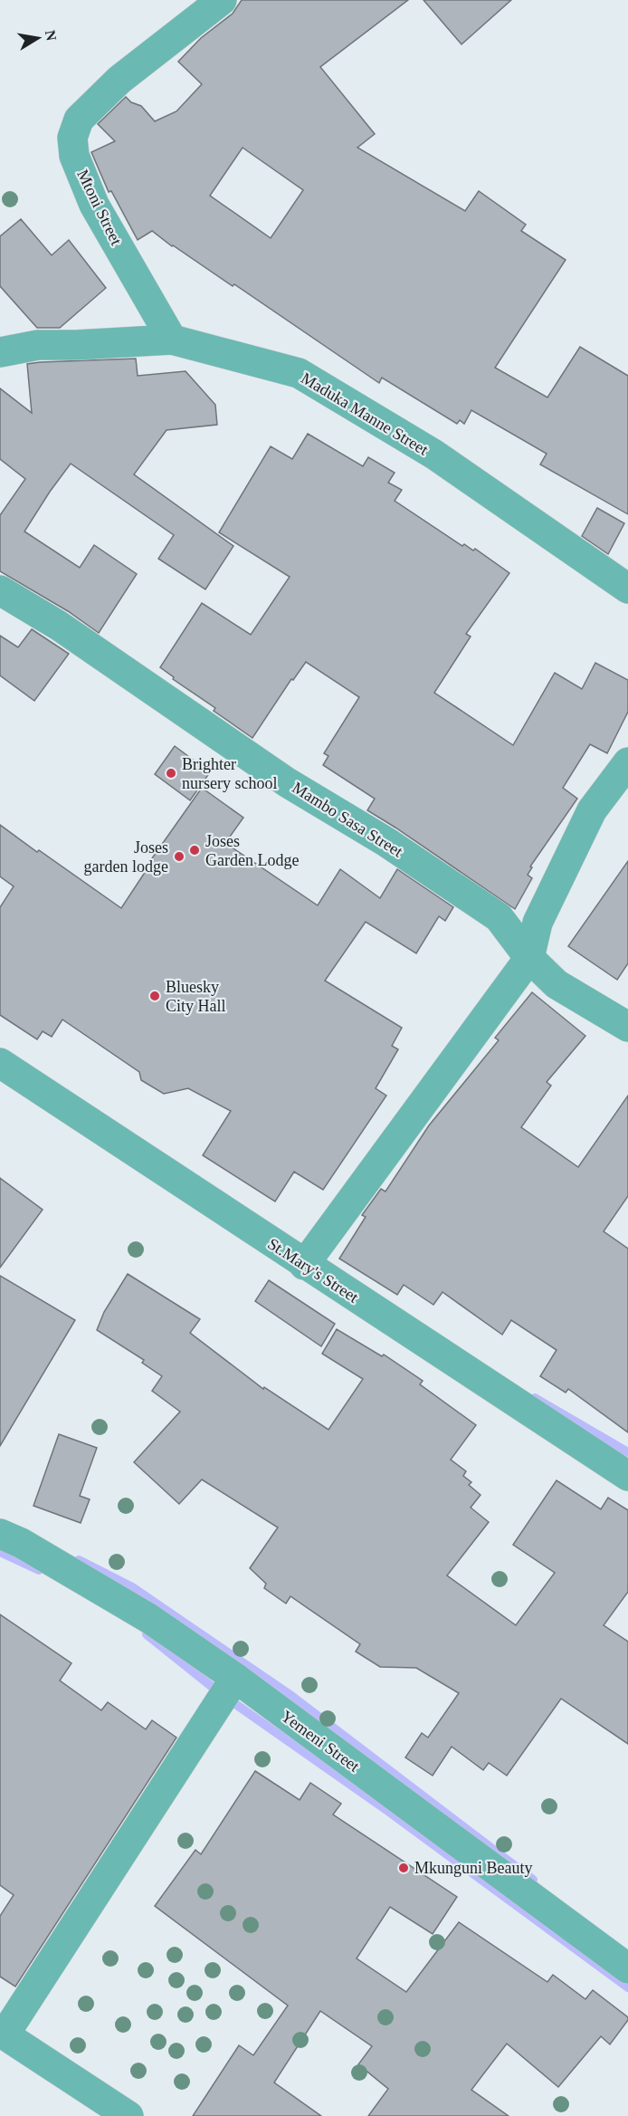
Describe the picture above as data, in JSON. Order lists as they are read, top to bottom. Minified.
{"streets":{"street":["Mtoni Street","Maduka Manne Street","Mambo Sasa Street","St.Mary's Street","Yemeni Street"]},"crossings":[["Mtoni Street","Maduka Manne Street"]],"places":["Brighter nursery school","Joses Garden Lodge","Joses garden lodge","Bluesky City Hall","Mkunguni Beauty"],"north":"right"}
